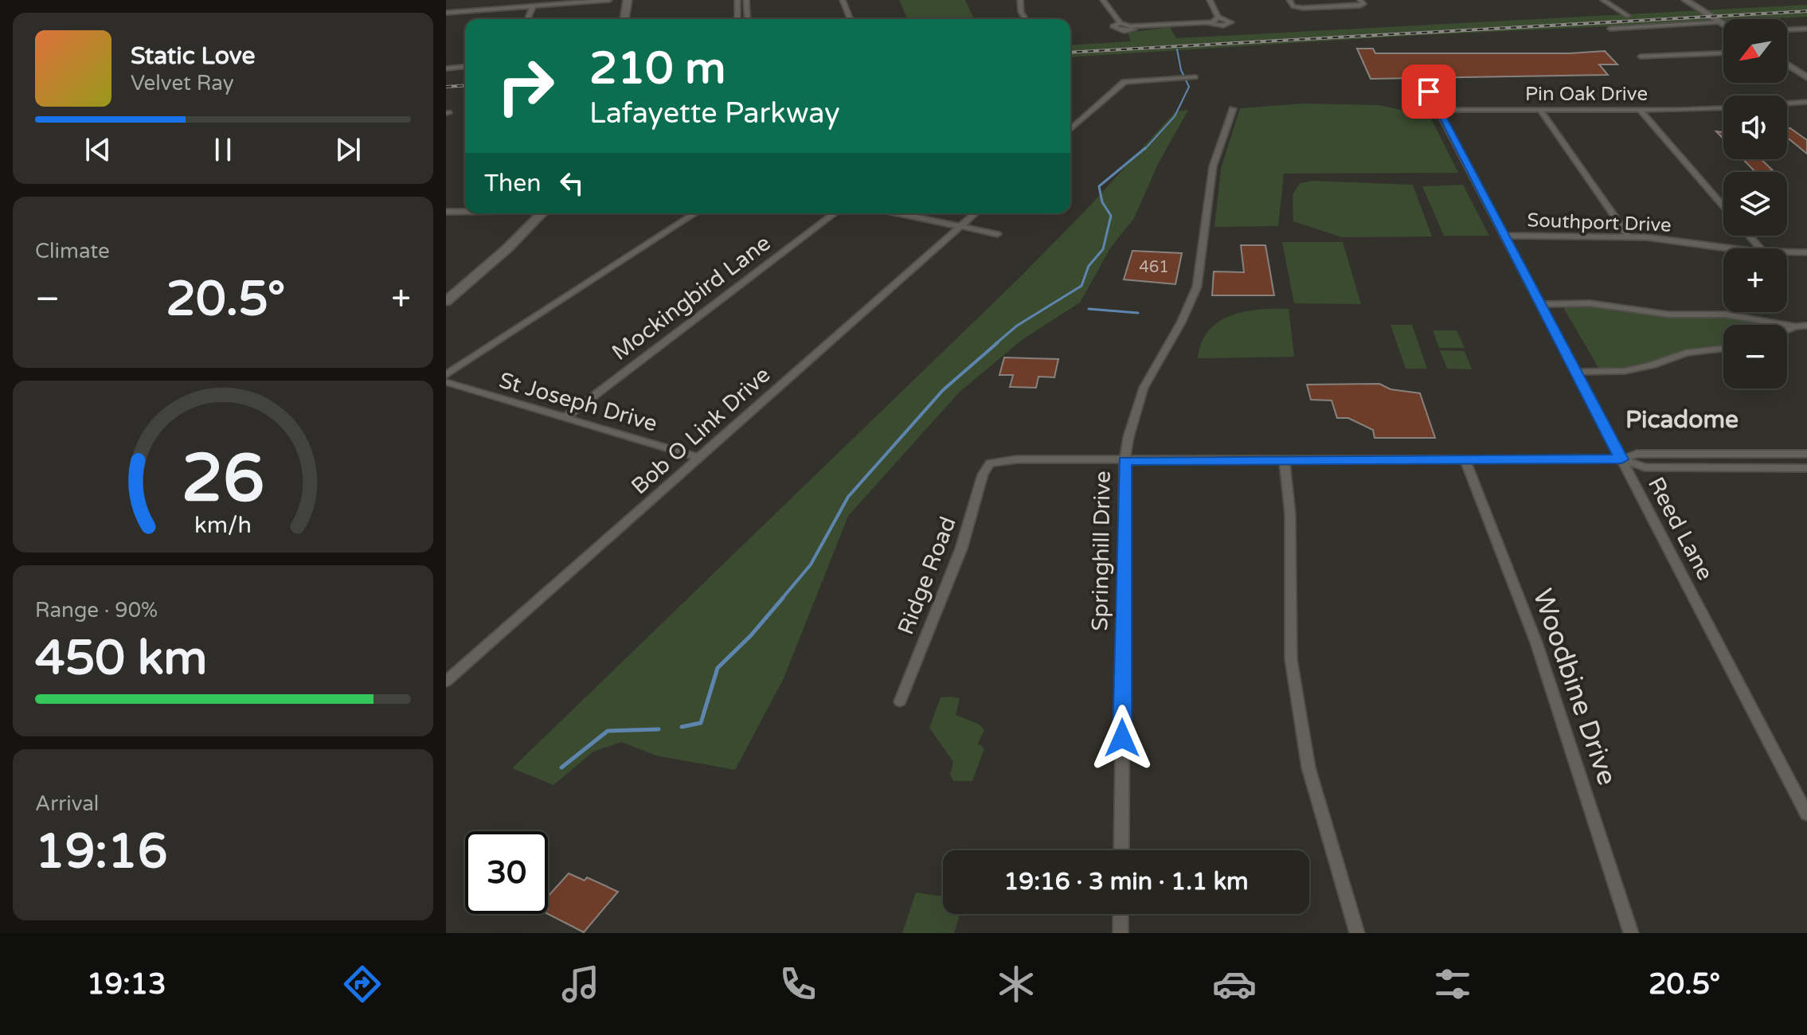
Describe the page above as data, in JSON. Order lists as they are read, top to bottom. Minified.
{"streets":{"street":["Pin Oak Drive","Southport Drive","Mockingbird Lane","St Joseph Drive","Bob O Link Drive","Reed Lane","Springhill Drive","Ridge Road","Woodbine Drive"]},"crossings":[["Pin Oak Drive","Reed Lane"],["Southport Drive","Reed Lane"],["Mockingbird Lane","St Joseph Drive"],["St Joseph Drive","Bob O Link Drive"],["Springhill Drive","Ridge Road"]],"districts":["Picadome"],"house_numbers":["461"],"north":"bottom left","page":{"map_buttons":["+","−"],"turn":["210 m","Lafayette Parkway"],"song":["Static Love","Velvet Ray"],"then":"Then","tile":["Climate",["Range · 90%","450 km"],["Arrival","19:16"]],"heat":["−","20.5°","+"],"limit":"30","trip":"19:16 · 3 min · 1.1 km","tabs":["19:13","20.5°"],"gauge":["26","km/h"]}}
